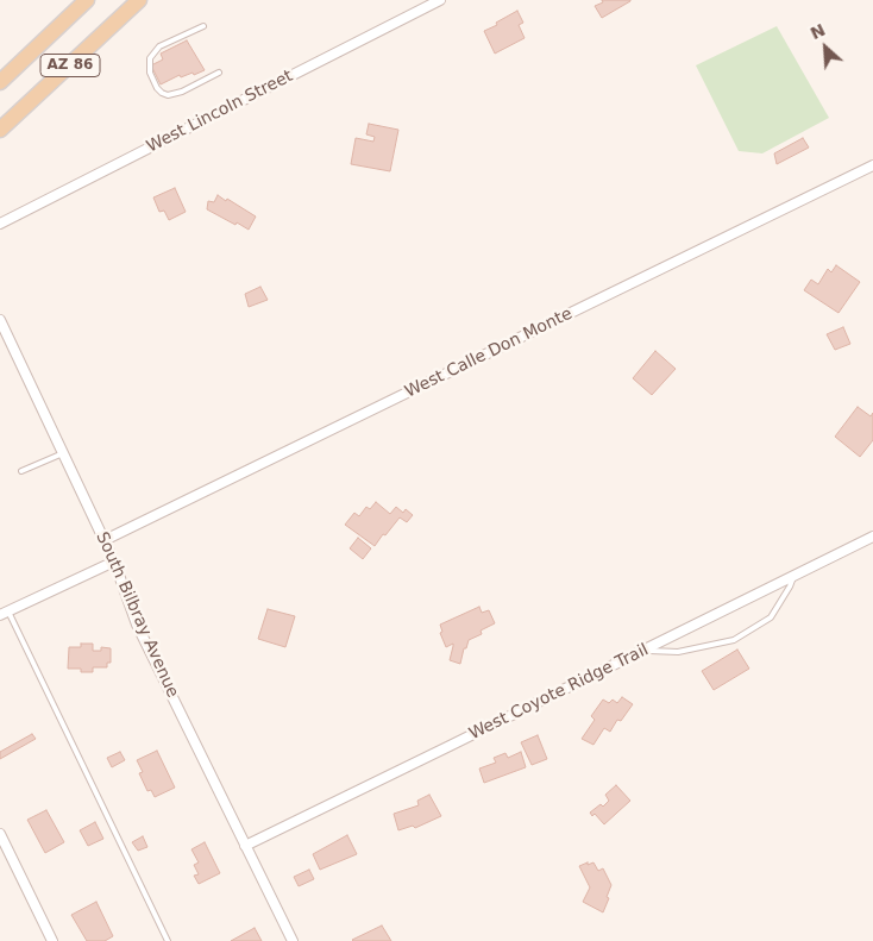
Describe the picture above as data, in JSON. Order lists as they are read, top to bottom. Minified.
{"streets":{"main road":["AZ 86"],"street":["West Lincoln Street","West Calle Don Monte","South Bilbray Avenue","West Coyote Ridge Trail"]},"crossings":[["West Calle Don Monte","South Bilbray Avenue"],["South Bilbray Avenue","West Coyote Ridge Trail"]],"north":"top left"}
